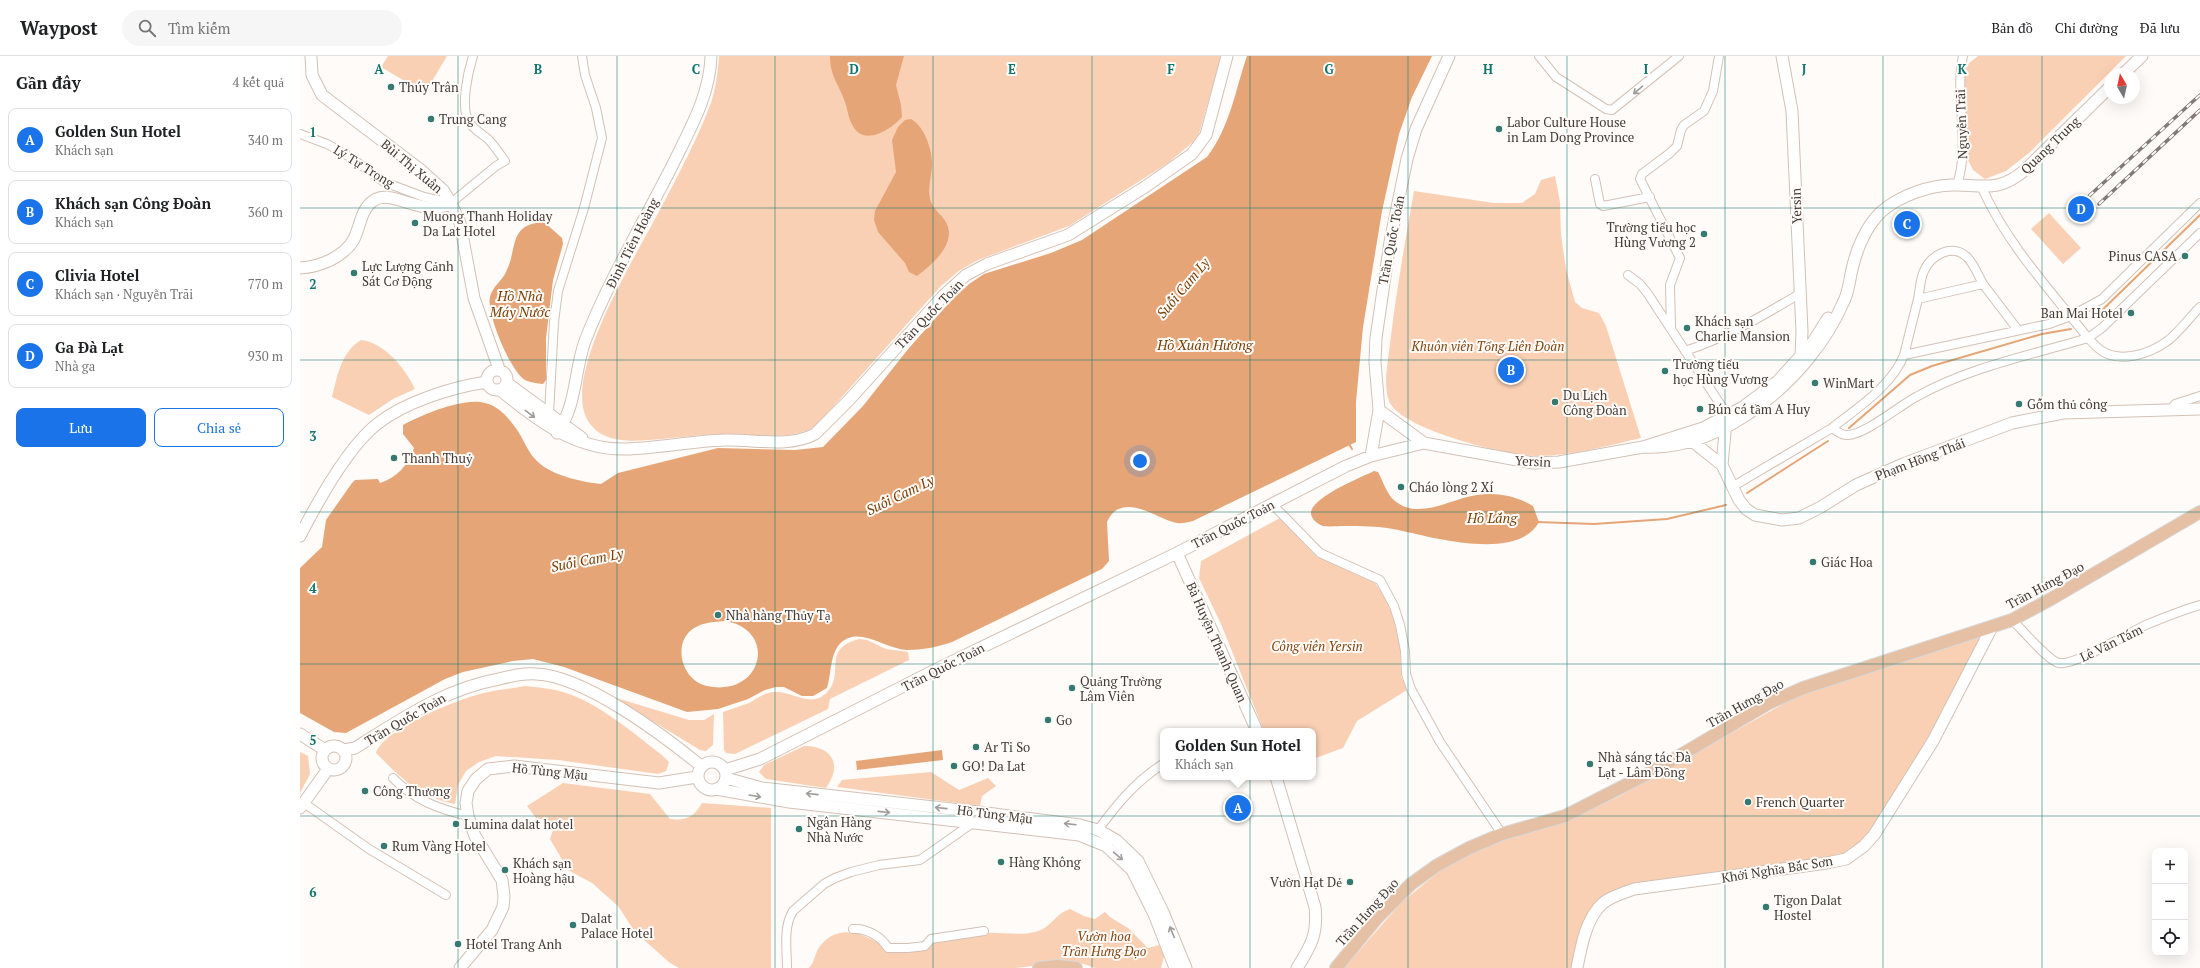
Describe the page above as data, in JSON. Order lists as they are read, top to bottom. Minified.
{"streets":{"main road":["Quang Trung","Bùi Thị Xuân","Yersin","Trần Quốc Toản","Đinh Tiên Hoàng","Phạm Hồng Thái","Trần Hưng Đạo","Bà Huyện Thanh Quan","Hồ Tùng Mậu","Khởi Nghĩa Bắc Sơn"],"street":["Nguyễn Trãi","Lý Tự Trọng","Lê Văn Tám"]},"crossings":[["Nguyễn Trãi","Quang Trung"],["Lý Tự Trọng","Bùi Thị Xuân"],["Bùi Thị Xuân","Trần Quốc Toản"],["Yersin","Trần Quốc Toản"],["Trần Quốc Toản","Đinh Tiên Hoàng"],["Trần Quốc Toản","Bà Huyện Thanh Quan"],["Trần Quốc Toản","Hồ Tùng Mậu"],["Trần Hưng Đạo","Lê Văn Tám"],["Trần Hưng Đạo","Khởi Nghĩa Bắc Sơn"]],"water":["Suối Cam Ly","Hồ Nhà Máy Nước","Hồ Xuân Hương","Hồ Lắng"],"parks":["Khuôn viên Tổng Liên Đoàn","Công viên Yersin","Vườn hoa Trần Hưng Đạo"],"places":["Thúy Trân","Trung Cang","Labor Culture House in Lam Dong Province","Muong Thanh Holiday Da Lat Hotel","Trường tiểu học Hùng Vương 2","Pinus CASA","Lực Lượng Cảnh Sát Cơ Động","Ban Mai Hotel","Khách sạn Charlie Mansion","Trường tiểu học Hùng Vương","WinMart","Du Lịch Công Đoàn","Gốm thủ công","Bún cá tầm A Huy","Thanh Thuỷ","Cháo lòng 2 Xí","Giác Hoa","Nhà hàng Thủy Tạ","Quảng Trường Lâm Viên","Go","Ar Ti So","Nhà sáng tác Đà Lạt - Lâm Đồng","GO! Da Lat","Công Thương","French Quarter","Lumina dalat hotel","Ngân Hàng Nhà Nước","Rum Vàng Hotel","Hàng Không","Khách sạn Hoàng hậu","Vườn Hạt Dẻ","Tigon Dalat Hostel","Dalat Palace Hotel","Hotel Trang Anh"],"north":"top","page":{"header":"Waypost","search":"Tìm kiếm","nav":["Bản đồ","Chỉ đường","Đã lưu"],"heading":["Gần đây","4 kết quả"],"list":[{"mark":"A","name":"Golden Sun Hotel","note":"Khách sạn","value":"340 m"},{"mark":"B","name":"Khách sạn Công Đoàn","note":"Khách sạn","value":"360 m"},{"mark":"C","name":"Clivia Hotel","note":"Khách sạn · Nguyễn Trãi","value":"770 m"},{"mark":"D","name":"Ga Đà Lạt","note":"Nhà ga","value":"930 m"}],"pins":["D","C","B","A"],"buttons":["Lưu","Chia sẻ"],"popup":["Golden Sun Hotel","Khách sạn"],"map_buttons":["+","−"]},"grid":{"columns":["A","B","C","D","E","F","G","H","I","J","K"],"rows":["1","2","3","4","5","6"]}}
